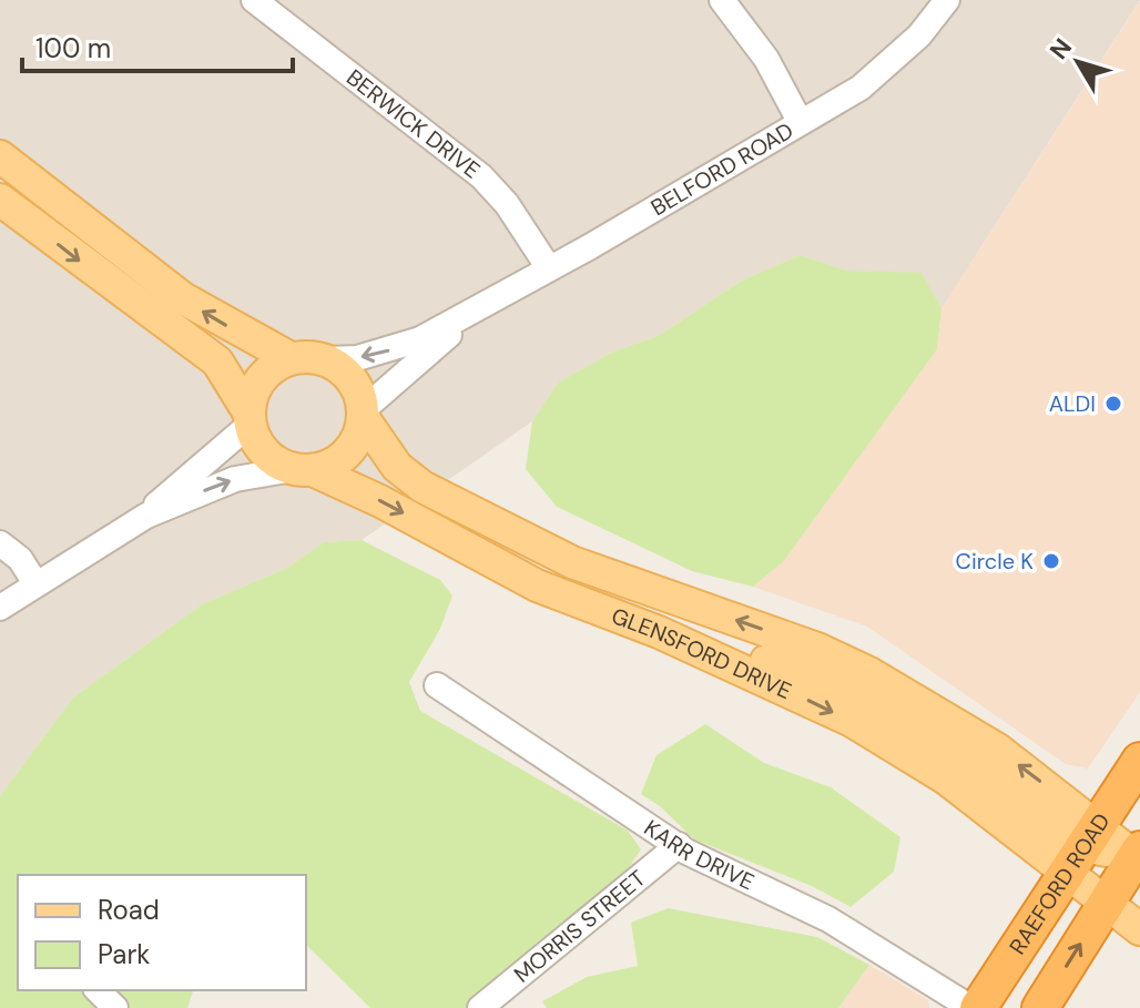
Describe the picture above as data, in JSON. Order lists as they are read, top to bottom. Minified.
{"streets":{"highway":["RAEFORD ROAD"],"main road":["GLENSFORD DRIVE"],"street":["BERWICK DRIVE","BELFORD ROAD","KARR DRIVE","MORRIS STREET"]},"crossings":[["BERWICK DRIVE","BELFORD ROAD"],["BELFORD ROAD","GLENSFORD DRIVE"],["GLENSFORD DRIVE","RAEFORD ROAD"],["KARR DRIVE","MORRIS STREET"]],"places":["ALDI","Circle K"],"legend":["Road","Park"],"scale_bar":"100 m","north":"top left"}
